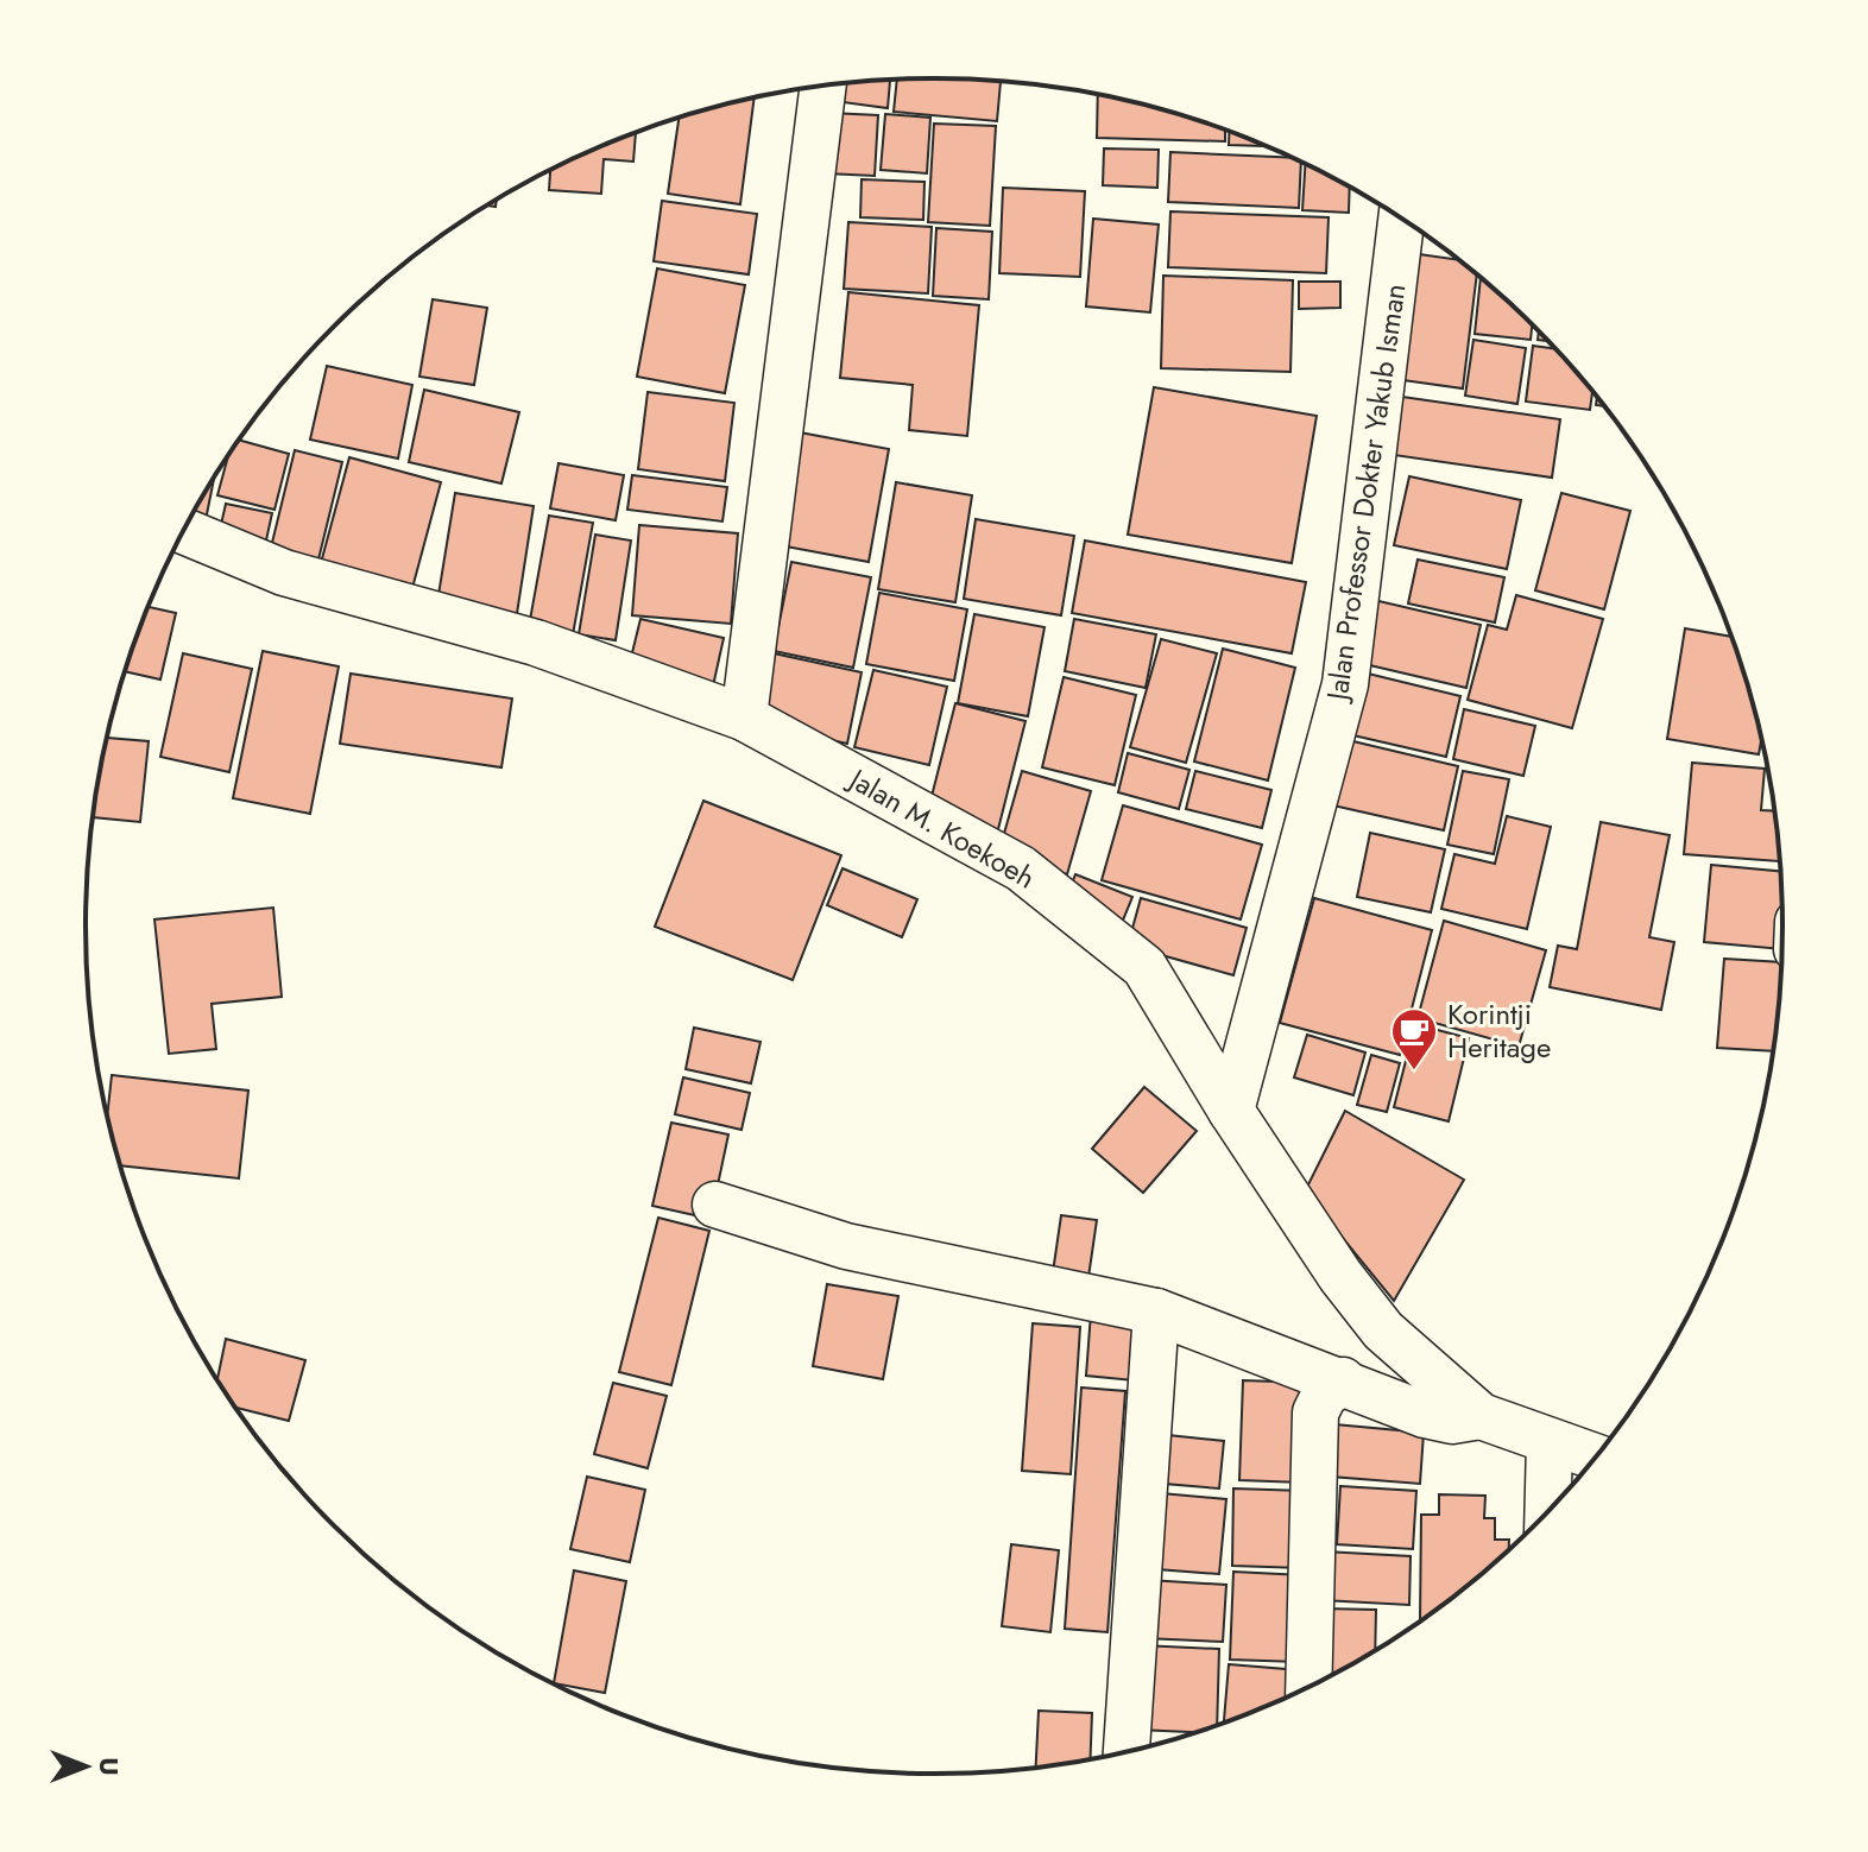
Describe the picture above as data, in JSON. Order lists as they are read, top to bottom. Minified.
{"streets":{"street":["Jalan Professor Dokter Yakub Isman","Jalan M. Koekoeh"]},"crossings":[["Jalan Professor Dokter Yakub Isman","Jalan M. Koekoeh"]],"places":{"cafe":["Korintji Heritage"]},"north":"right"}
